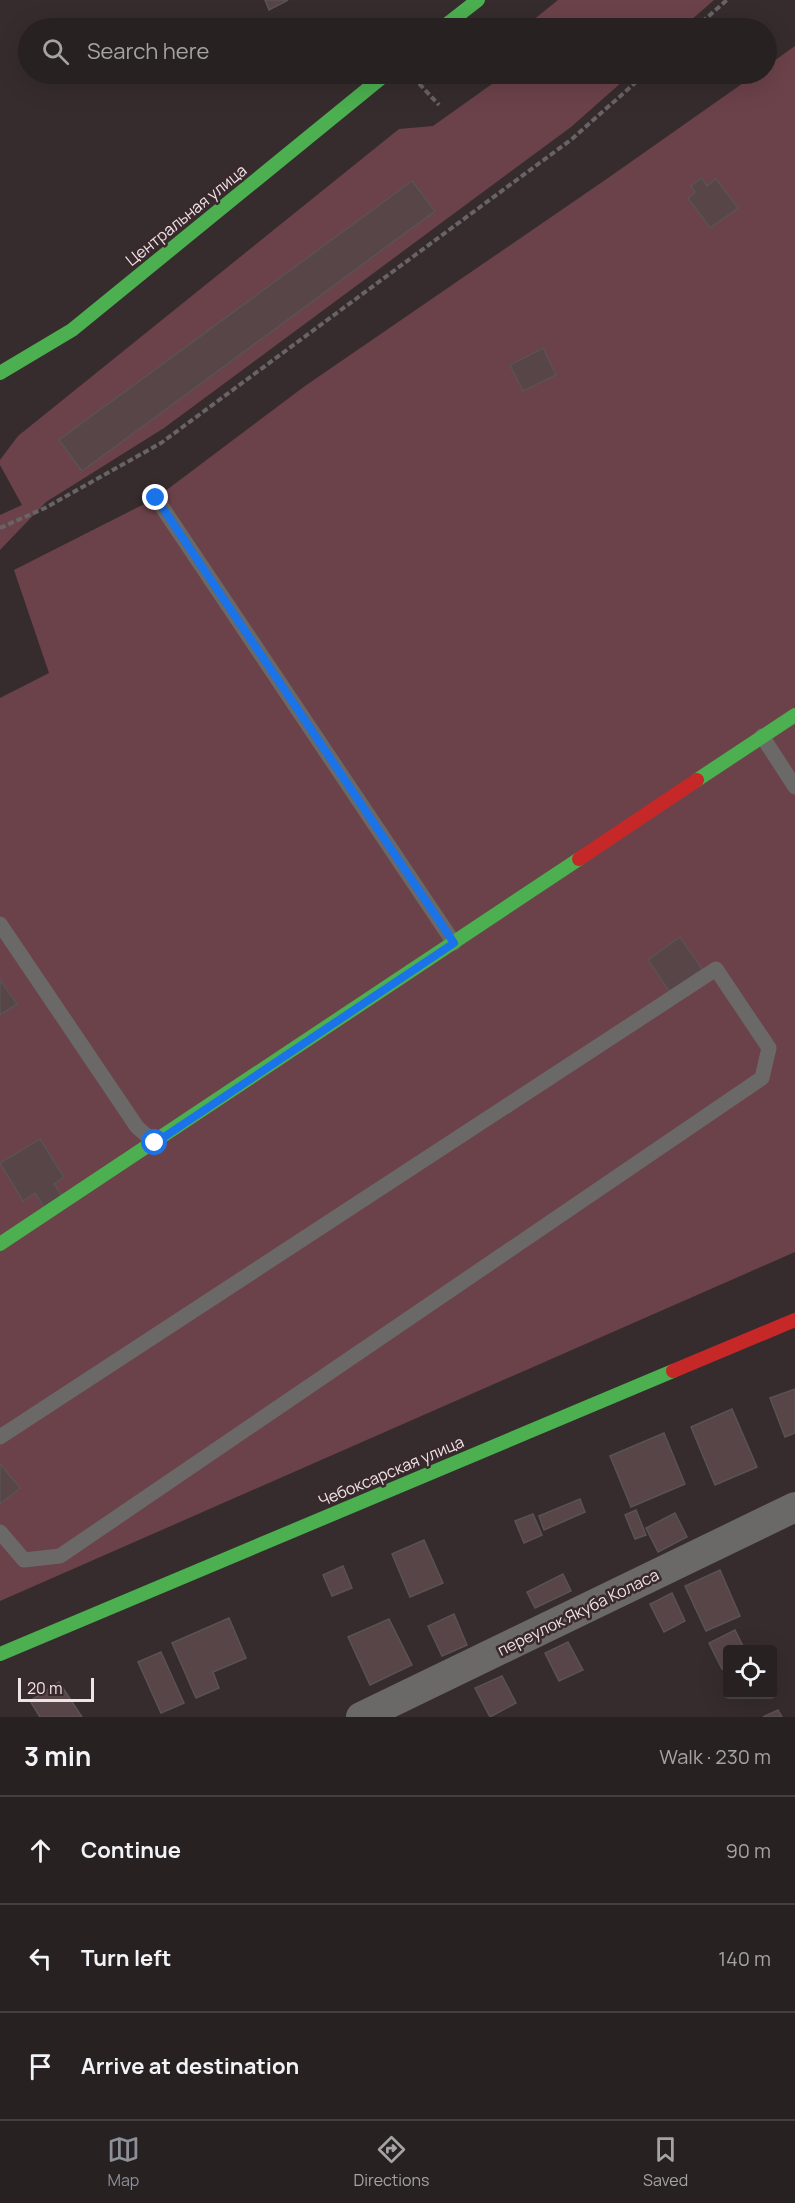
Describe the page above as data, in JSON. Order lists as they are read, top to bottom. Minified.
{"streets":{"street":["Центральная улица","Чебоксарская улица","переулок Якуба Коласа"]},"scale_bar":"20 m","page":{"search":"Search here","scale":"20 m","heading":["3 min","Walk · 230 m"],"list":[["Continue","90 m"],["Turn left","140 m"],"Arrive at destination"],"nav":["Map","Directions","Saved"]}}
